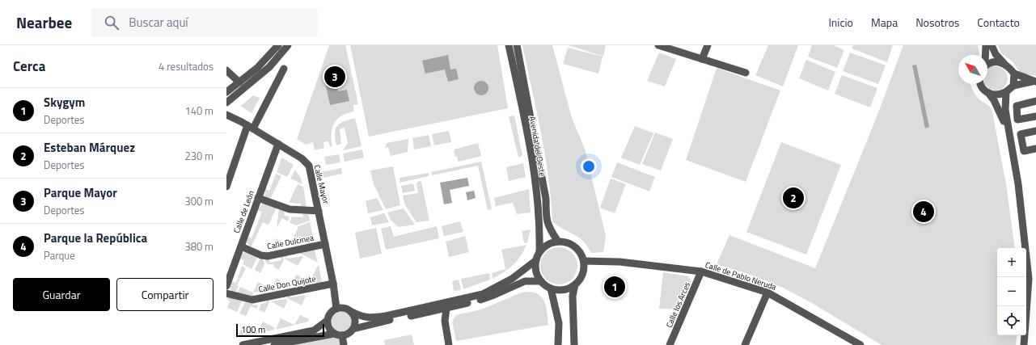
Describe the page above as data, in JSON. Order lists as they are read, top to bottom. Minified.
{"streets":{"street":["Avenida del Oeste","Calle Mayor","Calle de León","Calle Dulcinea","Calle de Pablo Neruda","Calle Don Quijote","Calle los Arces"]},"crossings":[["Avenida del Oeste","Calle de Pablo Neruda"],["Calle Mayor","Calle de León"],["Calle Mayor","Calle Dulcinea"],["Calle Mayor","Calle Don Quijote"],["Calle de León","Calle Dulcinea"],["Calle de Pablo Neruda","Calle los Arces"]],"scale_bar":"100 m","north":"top left","page":{"header":"Nearbee","search":"Buscar aquí","nav":["Inicio","Mapa","Nosotros","Contacto"],"heading":["Cerca","4 resultados"],"pins":["3","2","4","1"],"list":[{"mark":"1","name":"Skygym","note":"Deportes","value":"140 m"},{"mark":"2","name":"Esteban Márquez","note":"Deportes","value":"230 m"},{"mark":"3","name":"Parque Mayor","note":"Deportes","value":"300 m"},{"mark":"4","name":"Parque la República","note":"Parque","value":"380 m"}],"map_buttons":["+","−"],"buttons":["Guardar","Compartir"],"scale":"100 m"}}
